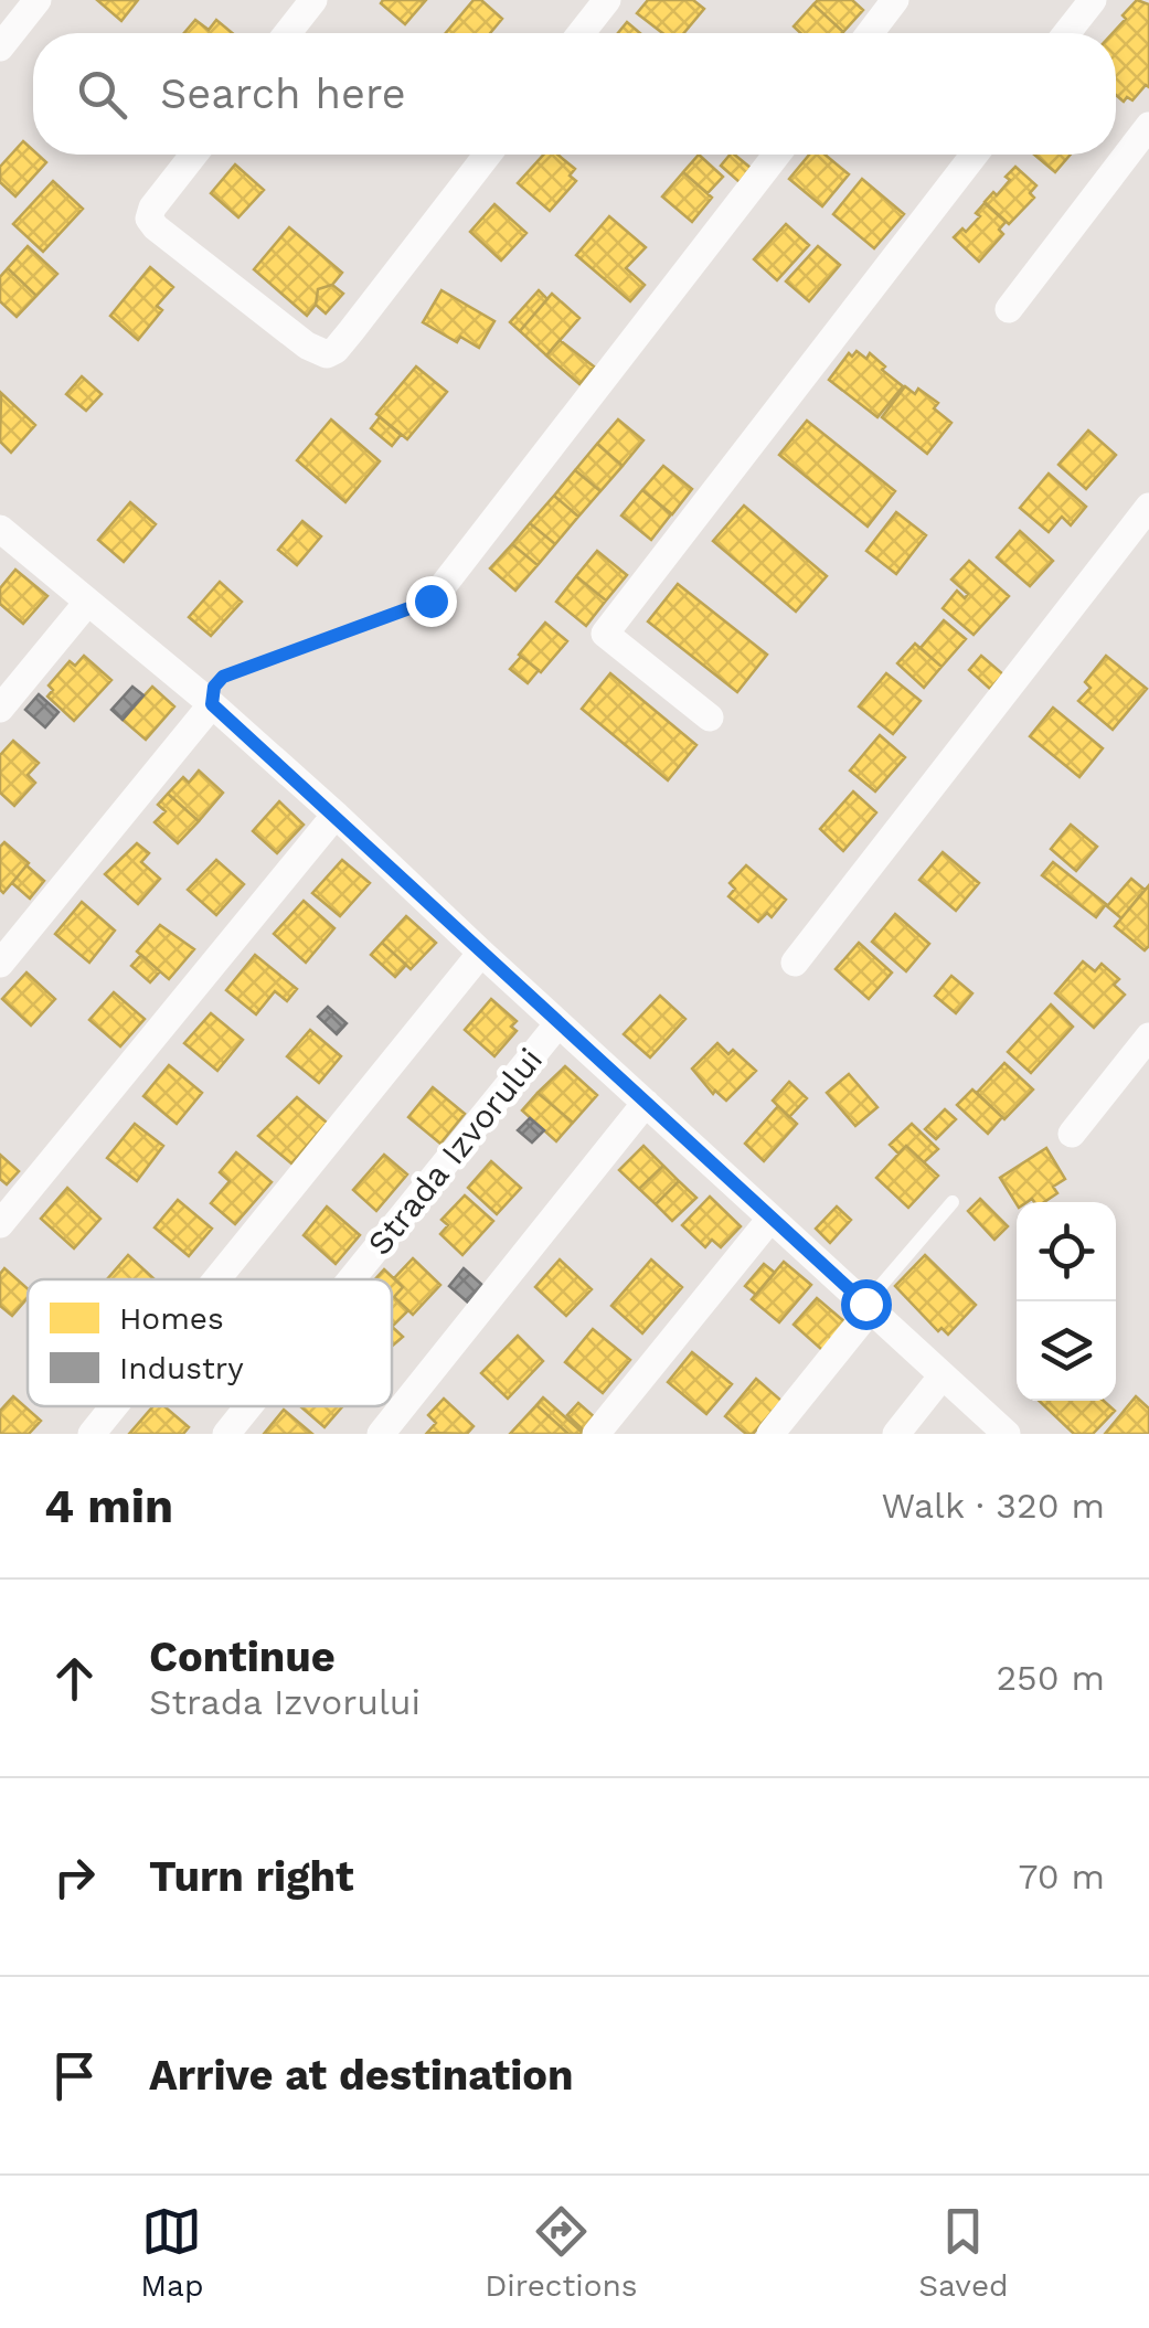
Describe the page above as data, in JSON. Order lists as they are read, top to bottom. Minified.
{"streets":{"street":["Strada Izvorului"]},"legend":["Homes","Industry"],"page":{"search":"Search here","heading":["4 min","Walk · 320 m"],"list":[["Continue","Strada Izvorului","250 m"],["Turn right","70 m"],"Arrive at destination"],"nav":["Map","Directions","Saved"]}}
